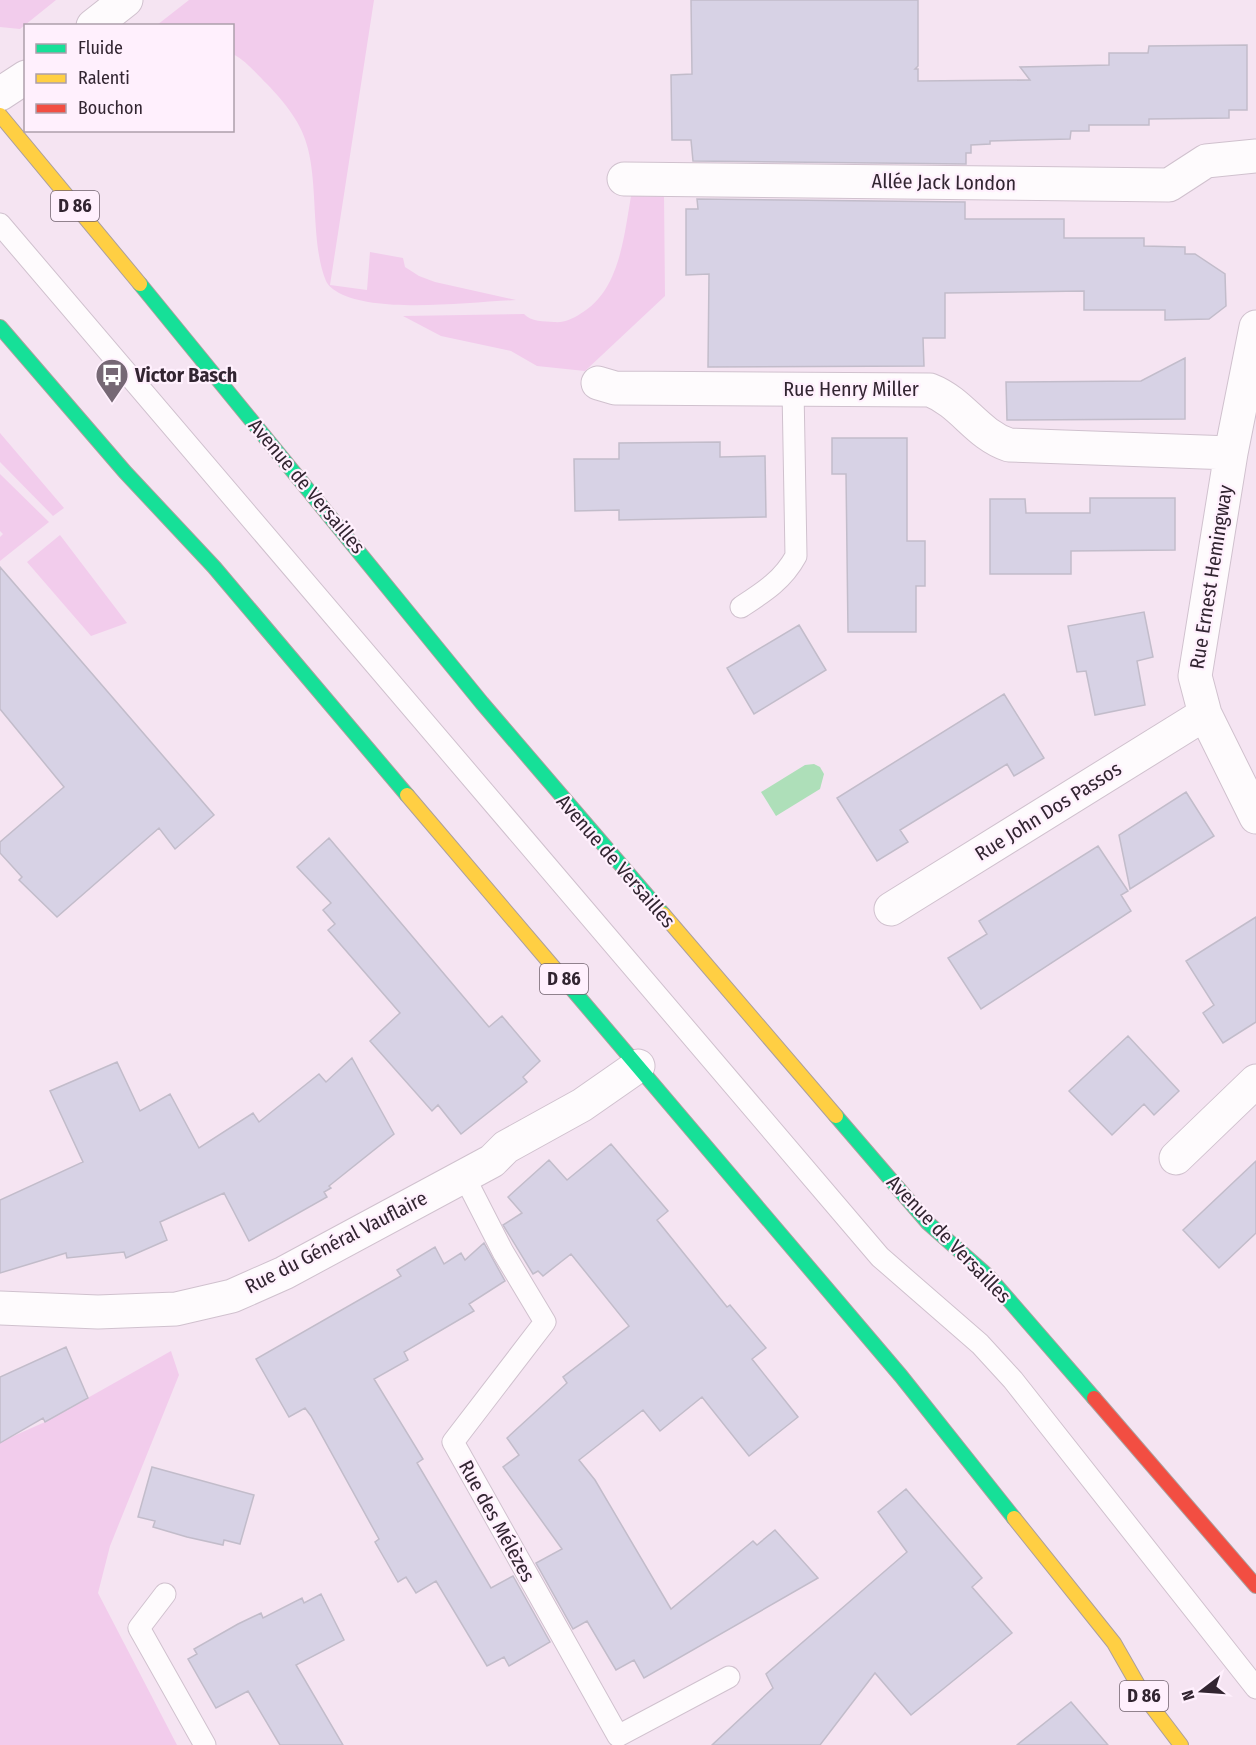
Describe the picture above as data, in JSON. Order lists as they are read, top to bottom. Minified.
{"streets":{"main road":["D 86","Avenue de Versailles"],"street":["Allée Jack London","Rue Henry Miller","Rue Ernest Hemingway","Rue John Dos Passos","Rue du Général Vauflaire"],"lane":["Rue des Mélèzes"]},"crossings":[["D 86","Rue du Général Vauflaire"],["Rue Henry Miller","Rue Ernest Hemingway"],["Rue Ernest Hemingway","Rue John Dos Passos"],["Rue du Général Vauflaire","Rue des Mélèzes"]],"places":{"bus stop":["Victor Basch"]},"legend":["Fluide","Ralenti","Bouchon"],"north":"left"}
